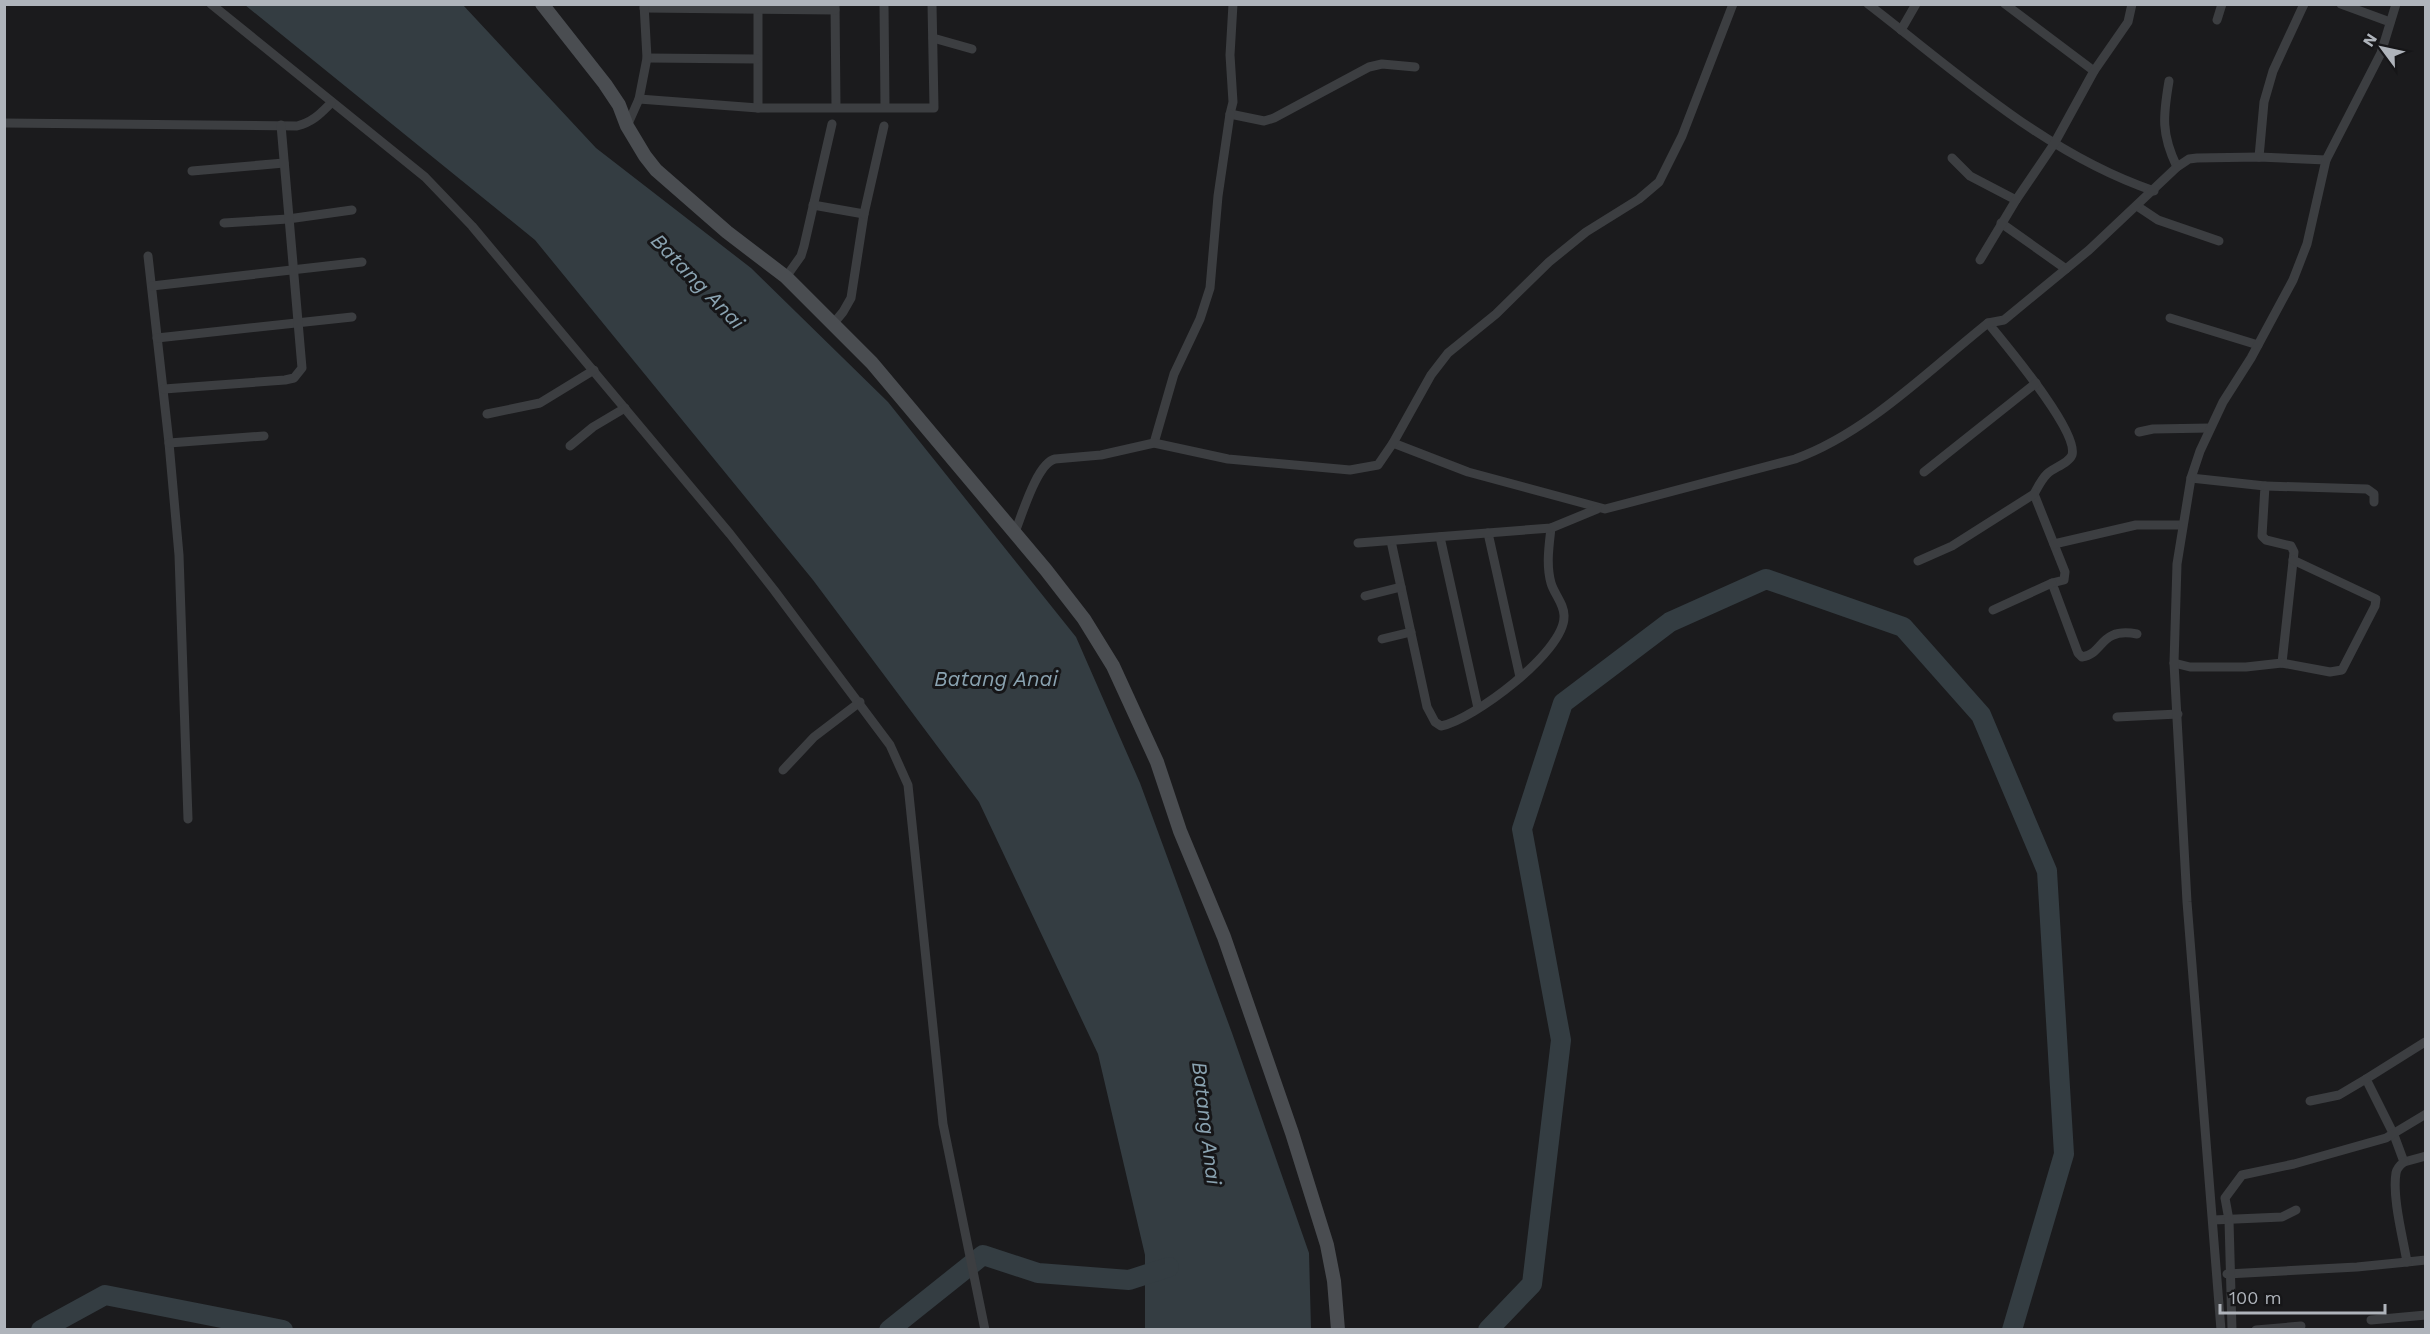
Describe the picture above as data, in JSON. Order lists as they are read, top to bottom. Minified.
{"water":["Batang Anai"],"scale_bar":"100 m","north":"top left"}
